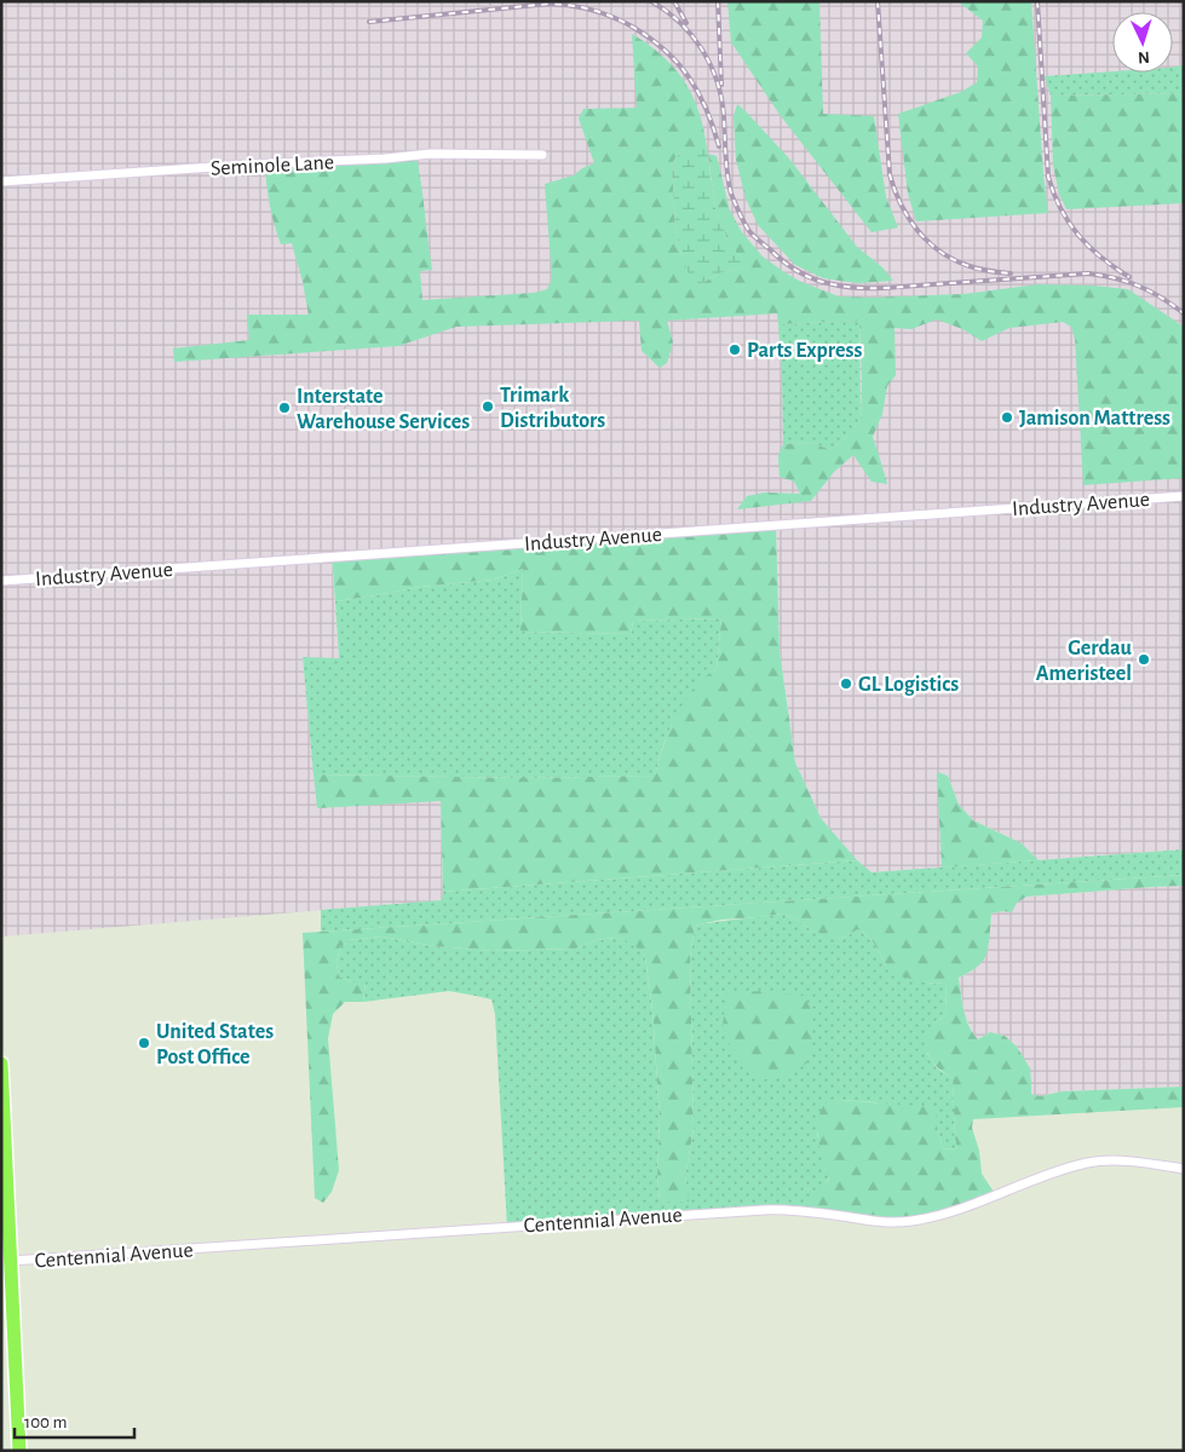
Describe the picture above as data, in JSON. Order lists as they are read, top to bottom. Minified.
{"streets":{"street":["Seminole Lane","Industry Avenue","Centennial Avenue"]},"places":["Parts Express","Trimark Distributors","Interstate Warehouse Services","Jamison Mattress","Gerdau Ameristeel","GL Logistics","United States Post Office"],"scale_bar":"100 m","north":"bottom"}
